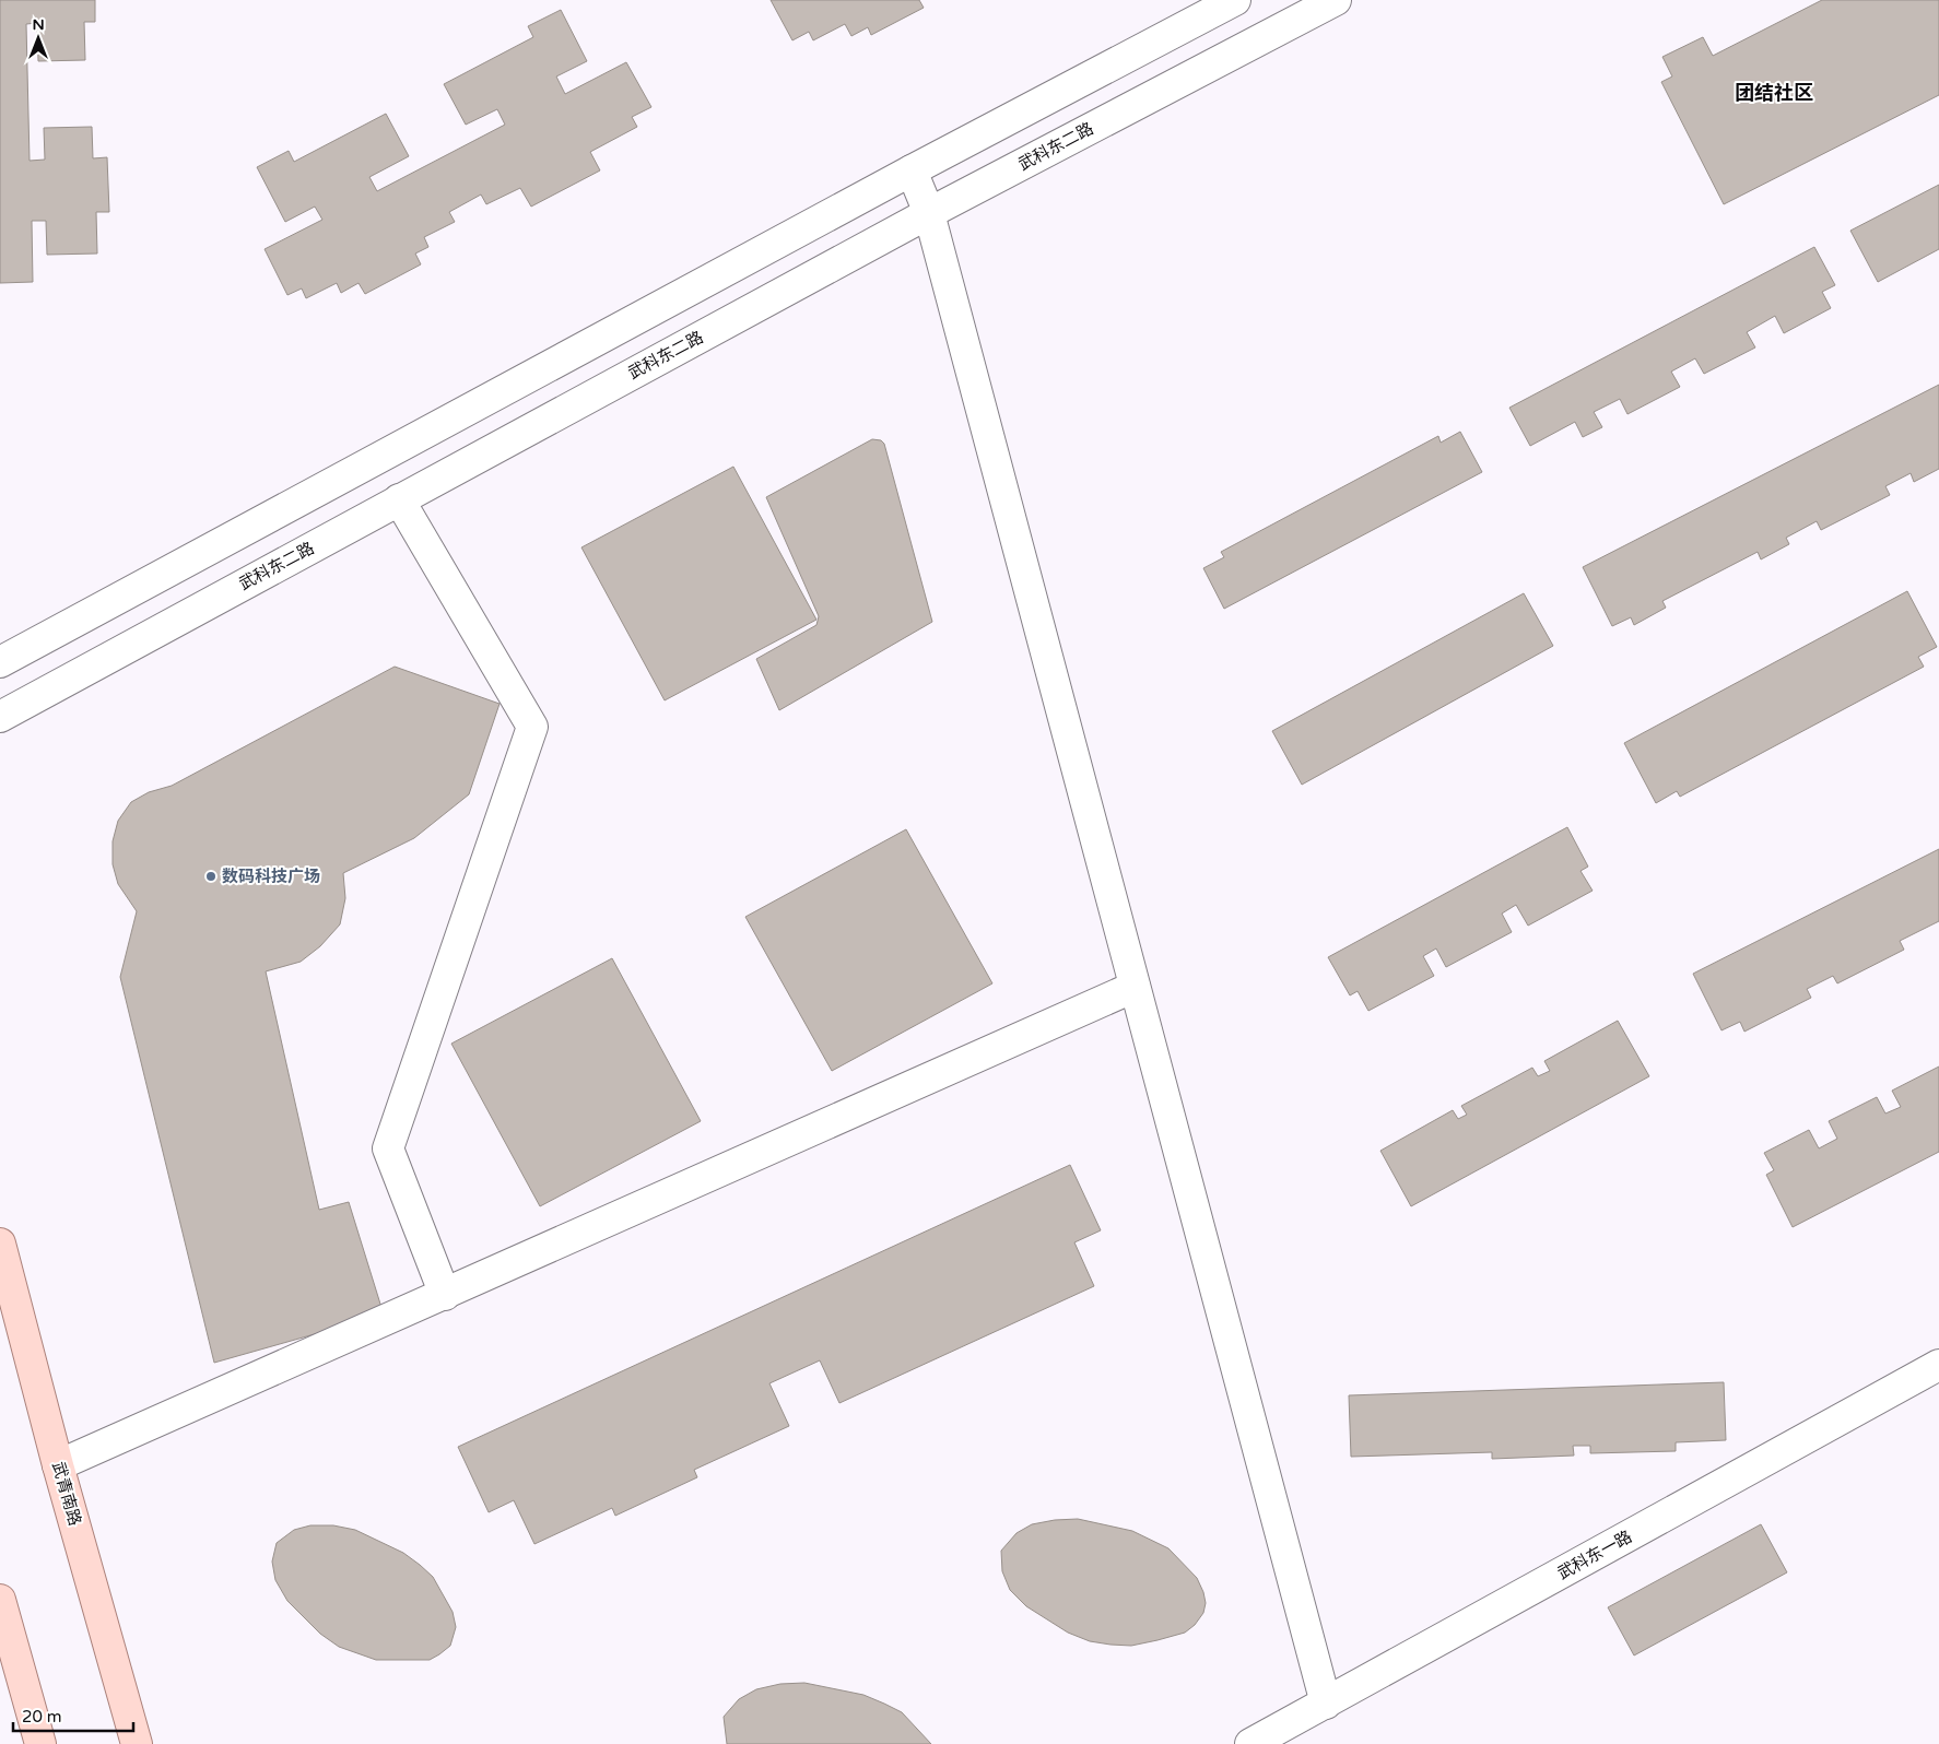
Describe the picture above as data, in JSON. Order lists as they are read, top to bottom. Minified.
{"streets":{"main road":["武青南路"],"street":["武科东二路","武科东一路"]},"districts":["团结社区"],"places":["数码科技广场"],"scale_bar":"20 m","north":"top"}
